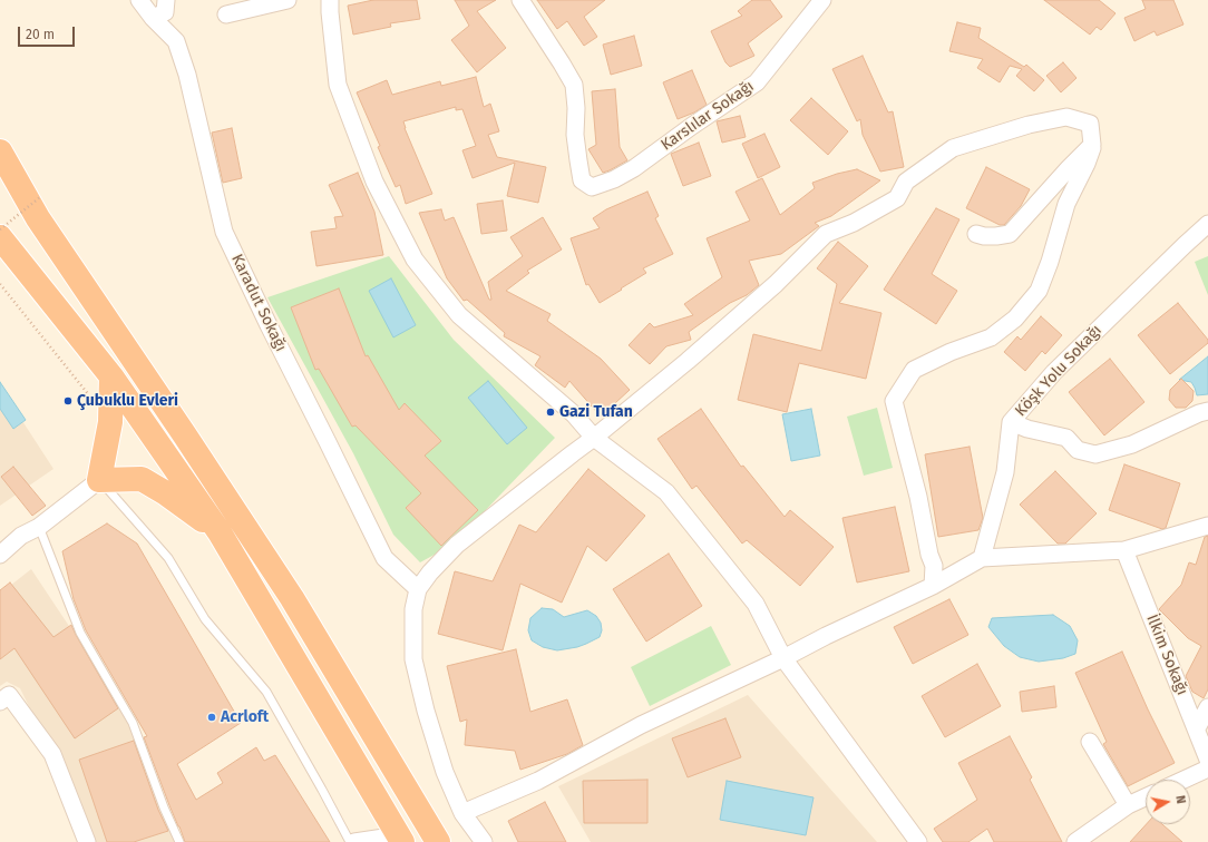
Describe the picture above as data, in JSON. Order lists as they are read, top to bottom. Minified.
{"streets":{"street":["Karslılar Sokağı","Karadut Sokağı","Köşk Yolu Sokağı","İlkim Sokağı"]},"places":["Çubuklu Evleri","Gazi Tufan","Acrloft"],"scale_bar":"20 m","north":"right"}
